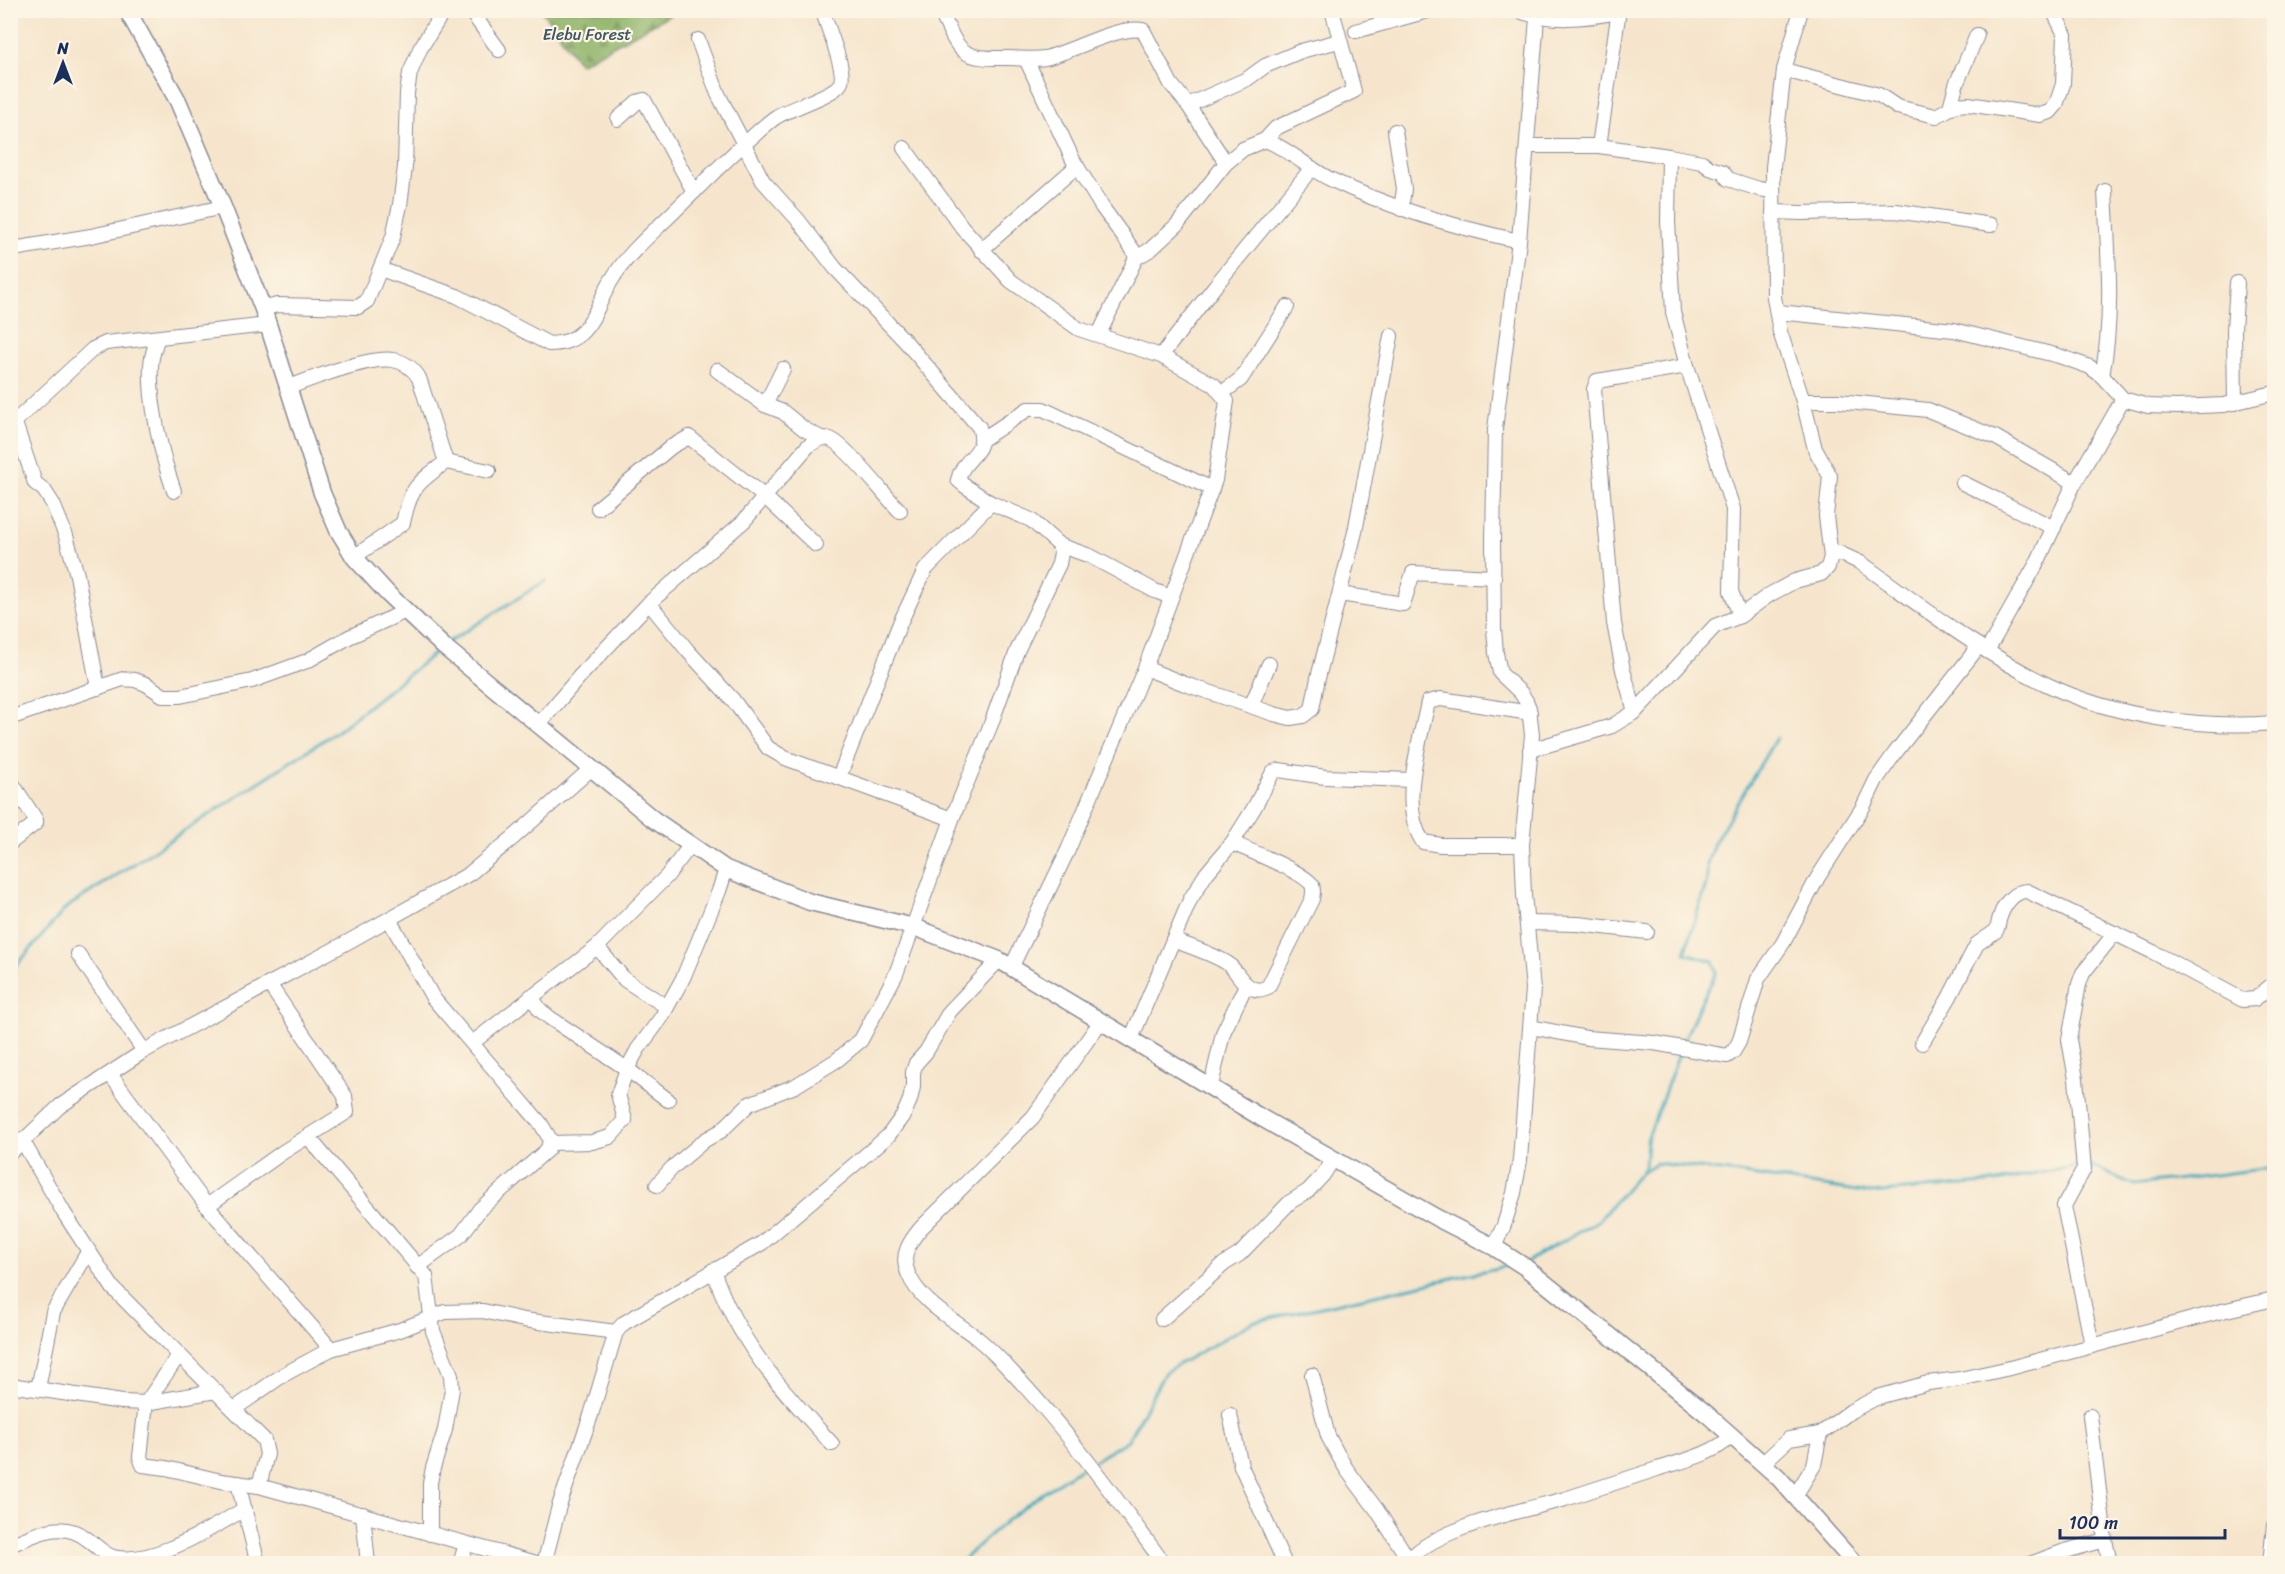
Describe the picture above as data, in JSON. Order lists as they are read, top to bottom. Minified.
{"parks":["Elebu Forest"],"scale_bar":"100 m","north":"top"}
